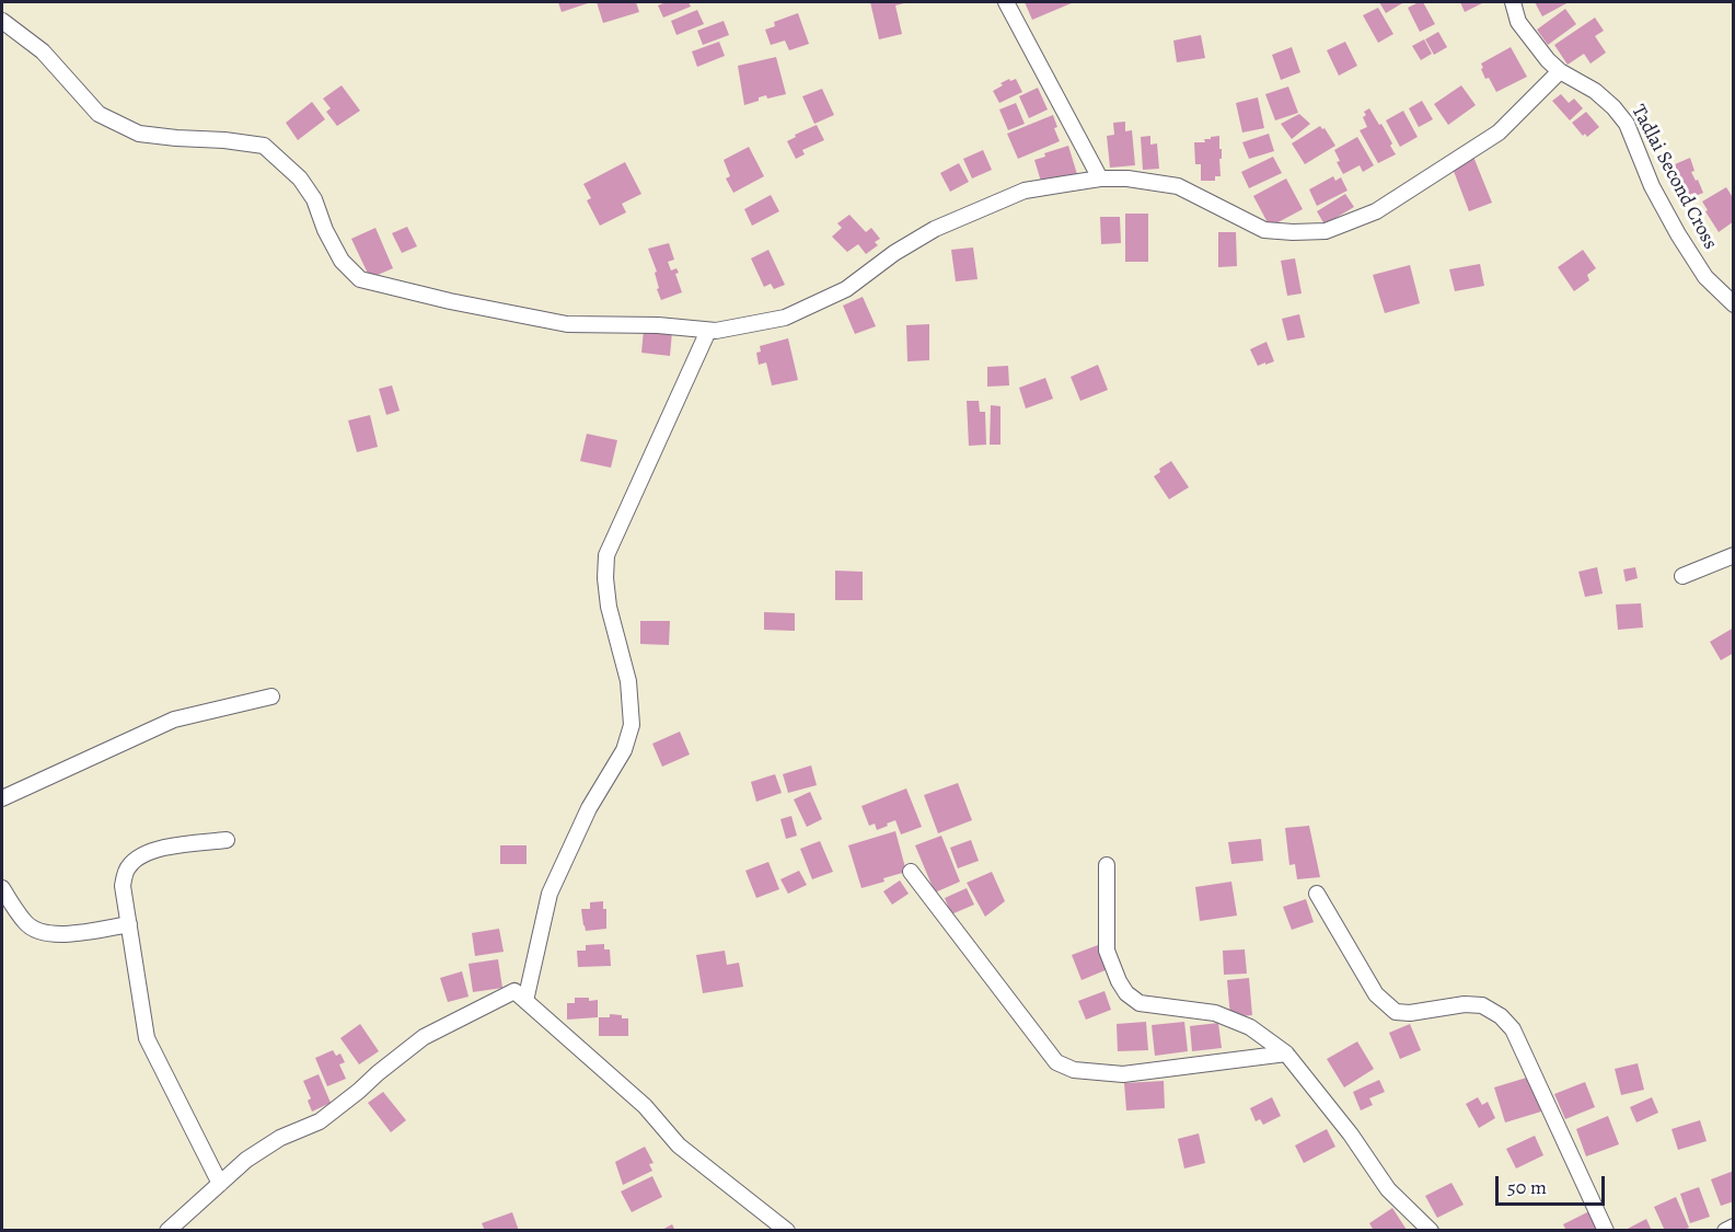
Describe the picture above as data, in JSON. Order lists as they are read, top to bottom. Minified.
{"streets":{"street":["Tadlai Second Cross"]},"scale_bar":"50 m"}
